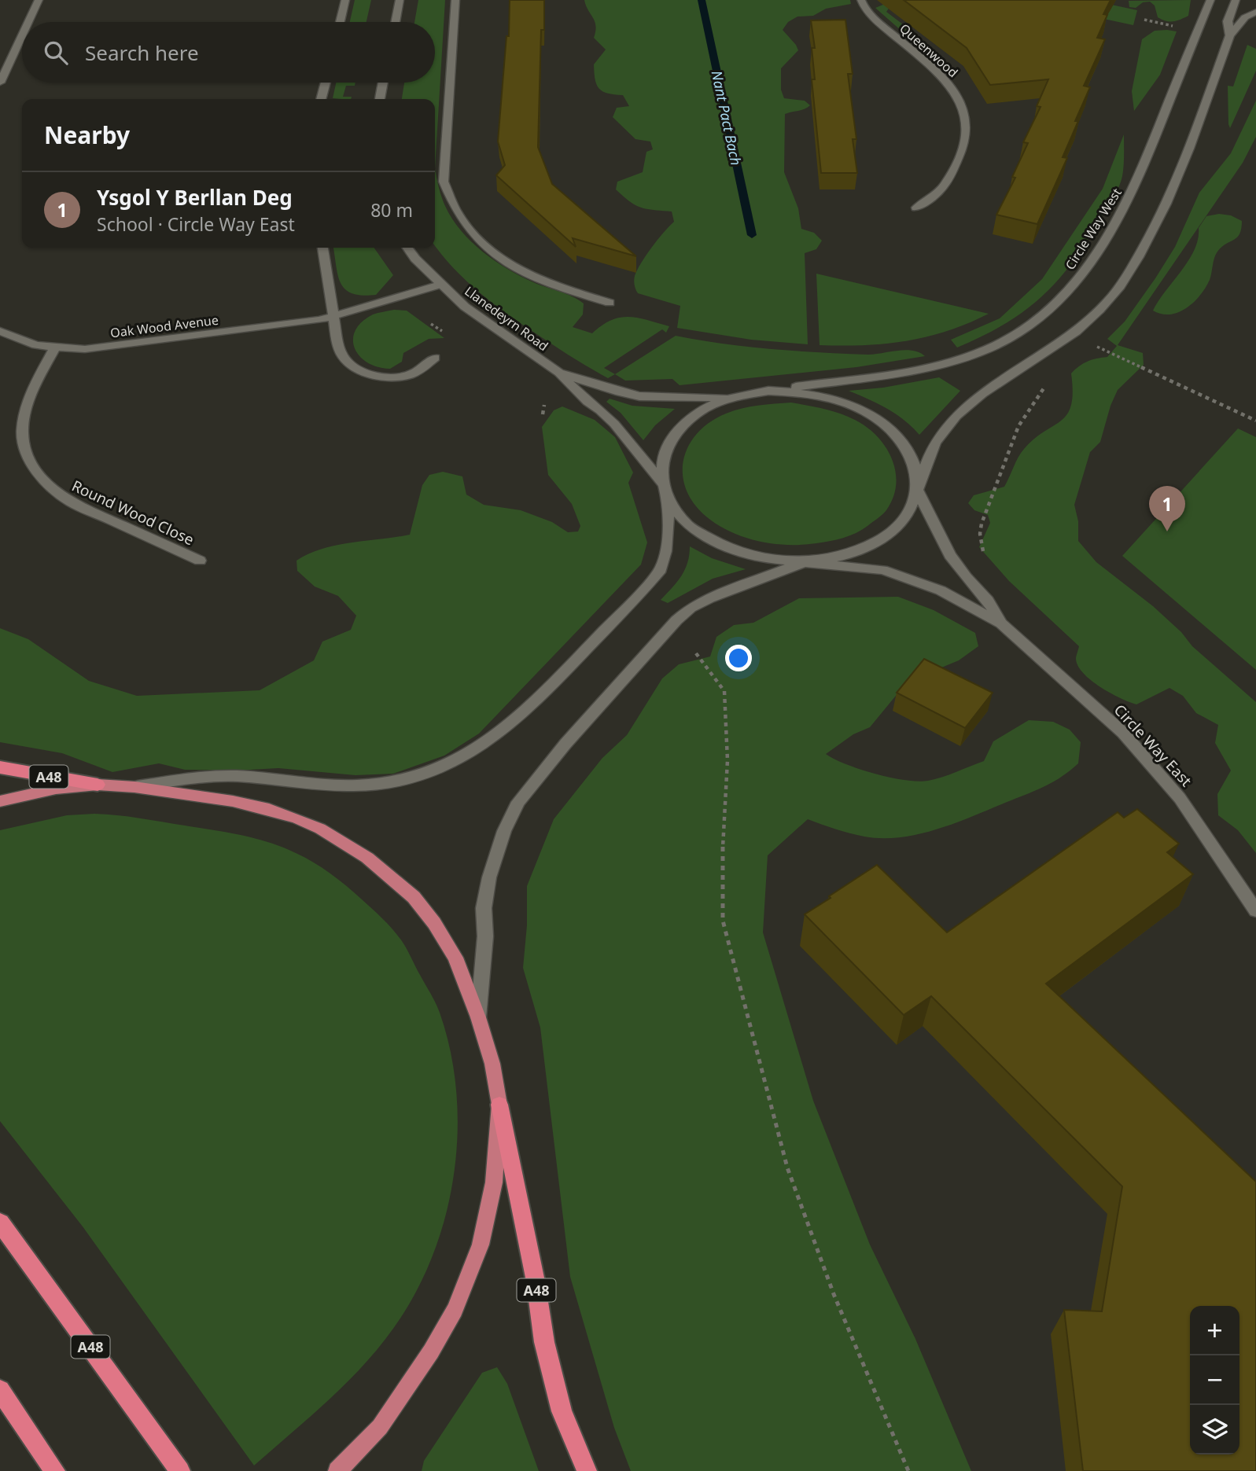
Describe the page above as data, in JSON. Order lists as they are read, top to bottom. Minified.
{"streets":{"highway":["A48"],"street":["Queenwood","Circle Way West","Llanedeyrn Road","Oak Wood Avenue","Round Wood Close","Circle Way East"]},"crossings":[["Llanedeyrn Road","Circle Way East"],["Oak Wood Avenue","Round Wood Close"]],"water":["Nant Pact Bach"],"page":{"search":"Search here","heading":"Nearby","list":[{"mark":"1","name":"Ysgol Y Berllan Deg","note":"School · Circle Way East","value":"80 m"}],"pins":"1","map_buttons":["+","−"]}}
